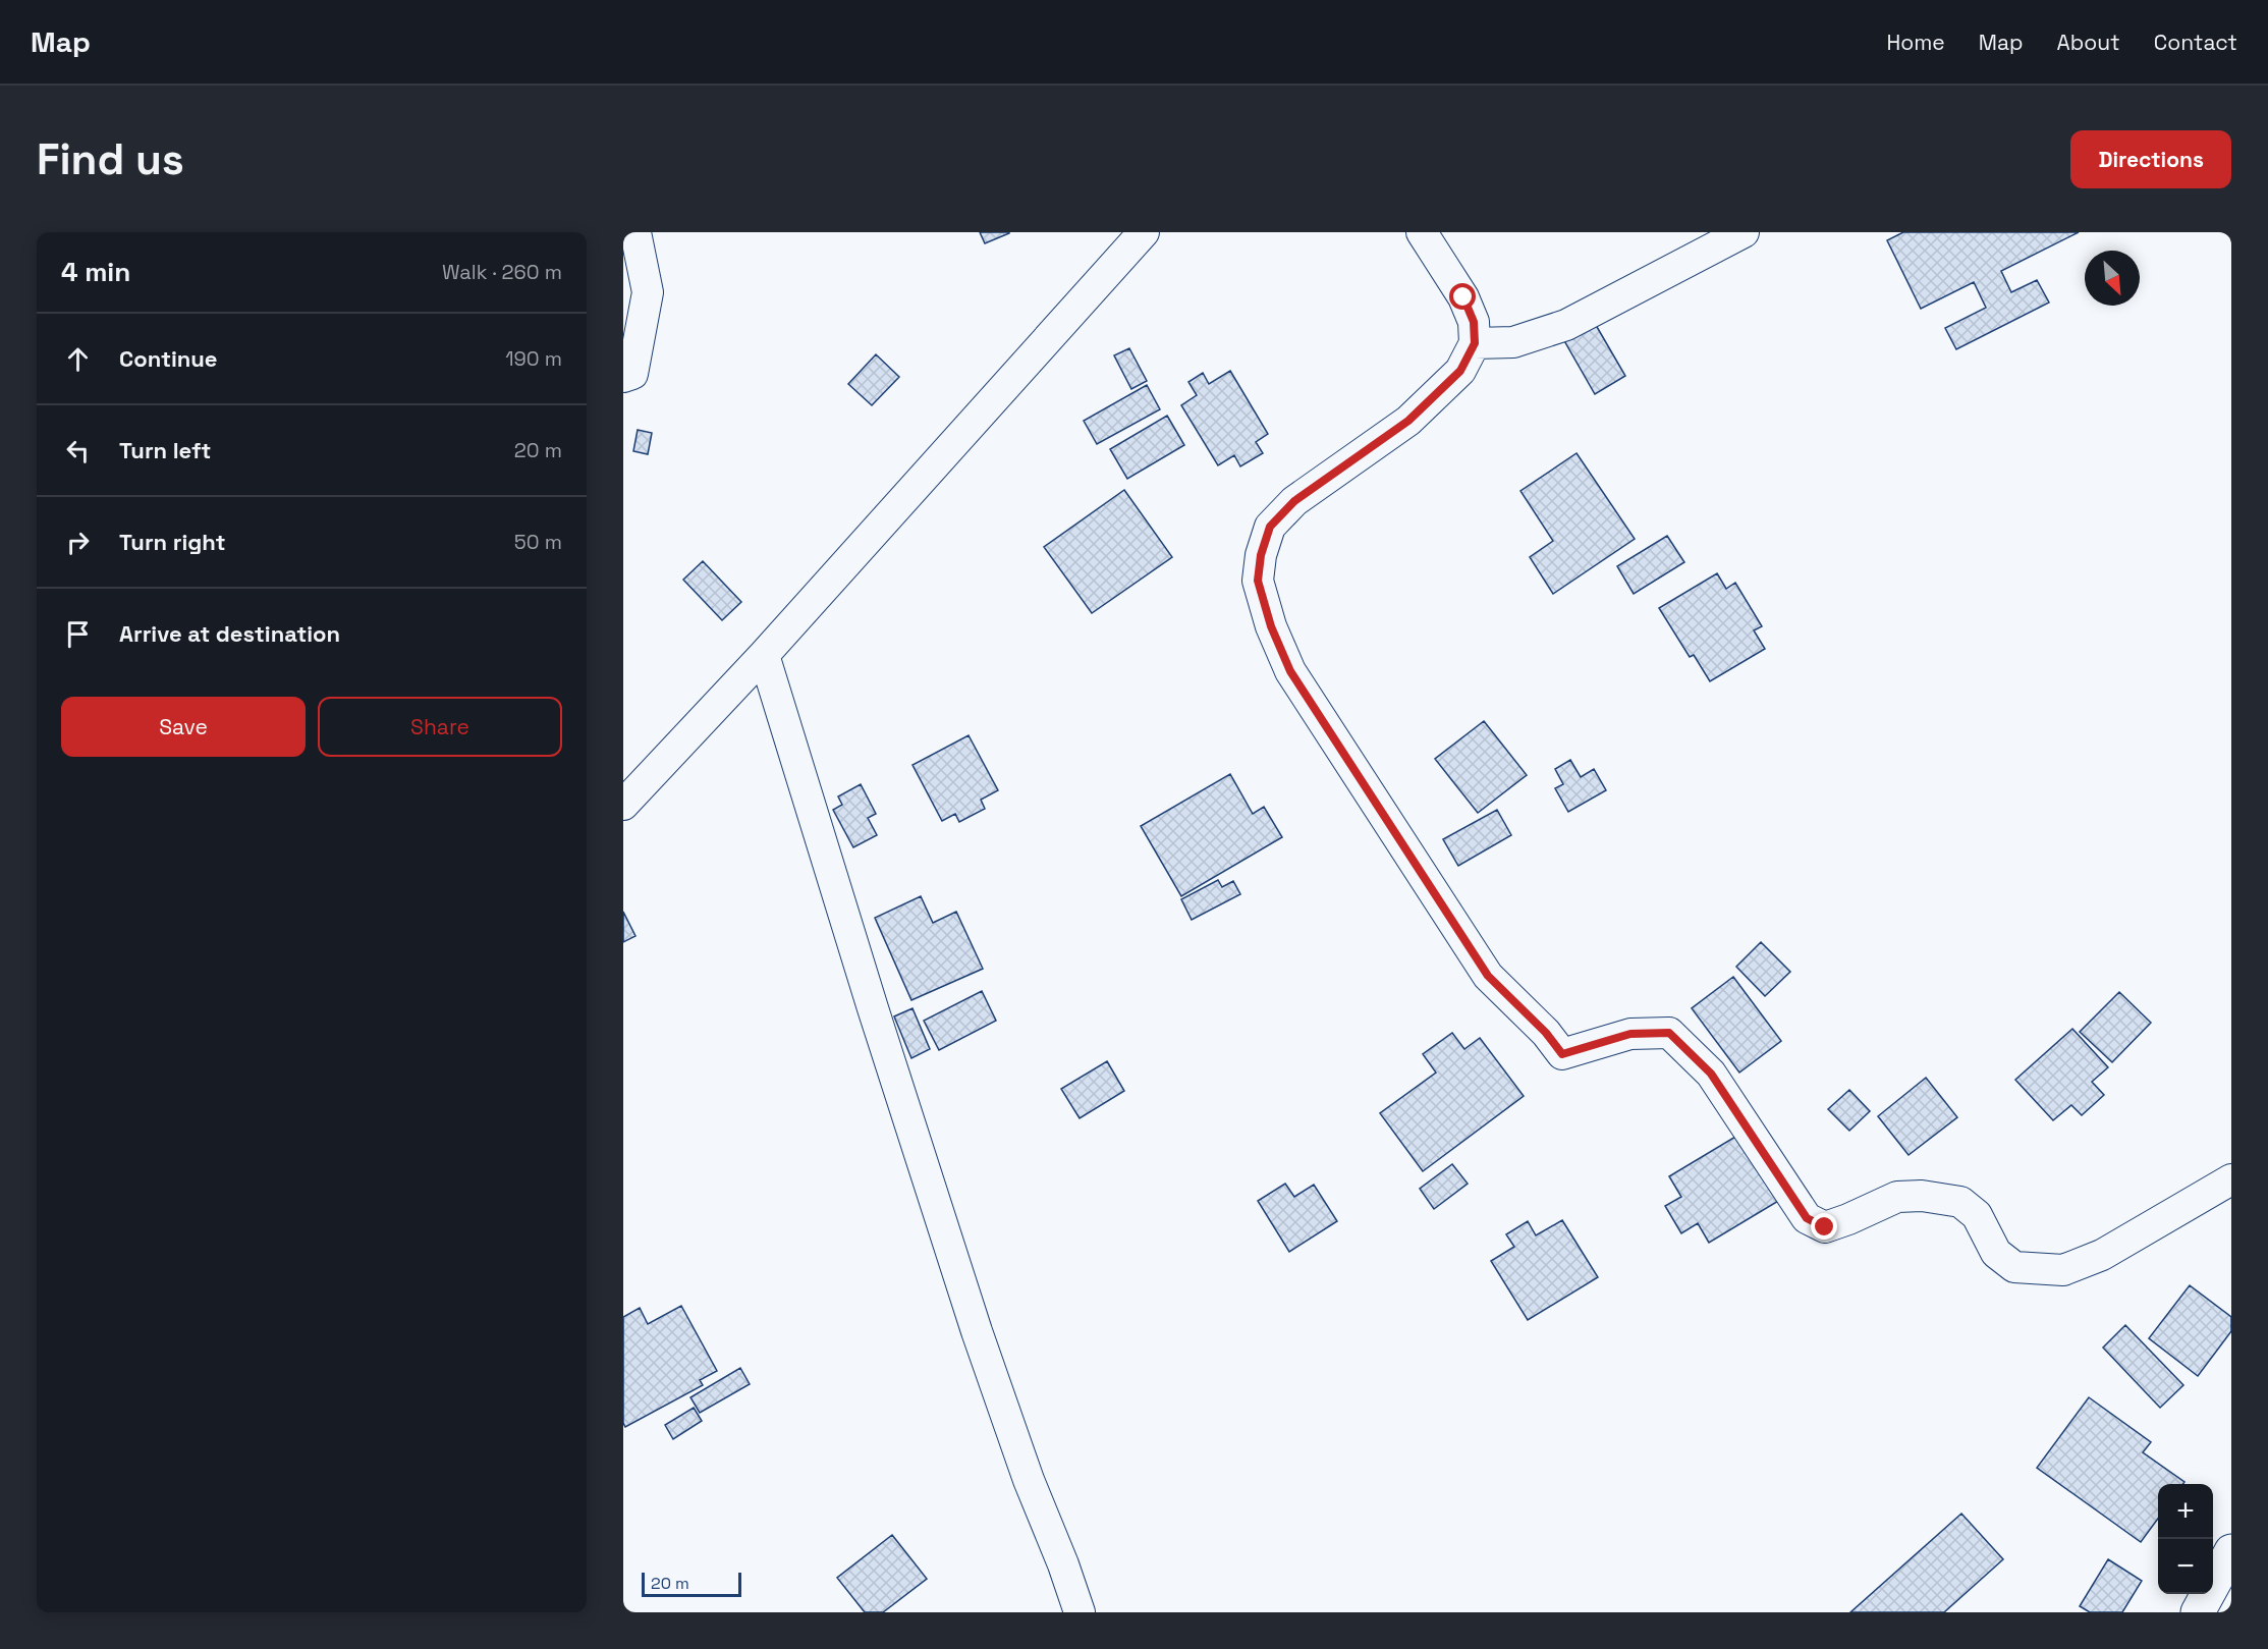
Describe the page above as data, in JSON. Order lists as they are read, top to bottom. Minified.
{"scale_bar":"20 m","north":"bottom right","page":{"header":"Map","nav":["Home","Map","About","Contact"],"buttons":["Directions",["Save","Share"]],"title":"Find us","heading":["4 min","Walk · 260 m"],"list":[["Continue","190 m"],["Turn left","20 m"],["Turn right","50 m"],"Arrive at destination"],"map_buttons":["+","−"],"scale":"20 m"}}
